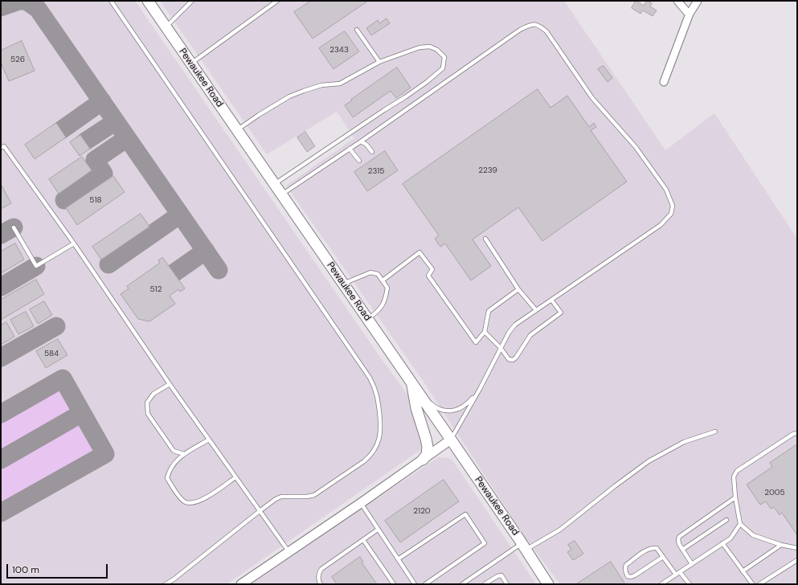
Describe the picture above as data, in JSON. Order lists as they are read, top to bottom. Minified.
{"streets":{"main road":["Pewaukee Road"]},"house_numbers":["2343","526","2239","2315","518","512","584","2005","2120"],"scale_bar":"100 m"}
